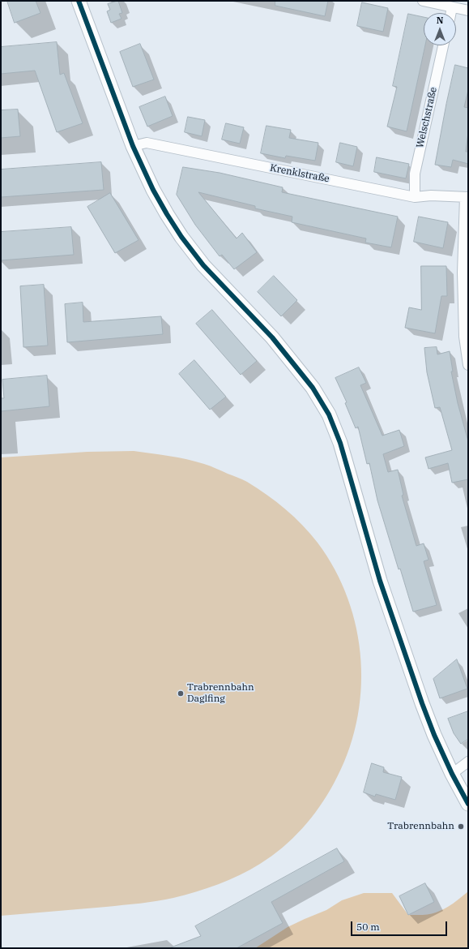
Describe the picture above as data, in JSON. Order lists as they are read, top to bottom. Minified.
{"streets":{"street":["Welschstraße","Krenklstraße"]},"crossings":[["Welschstraße","Krenklstraße"]],"places":["Trabrennbahn Daglfing","Trabrennbahn"],"scale_bar":"50 m","north":"top"}
